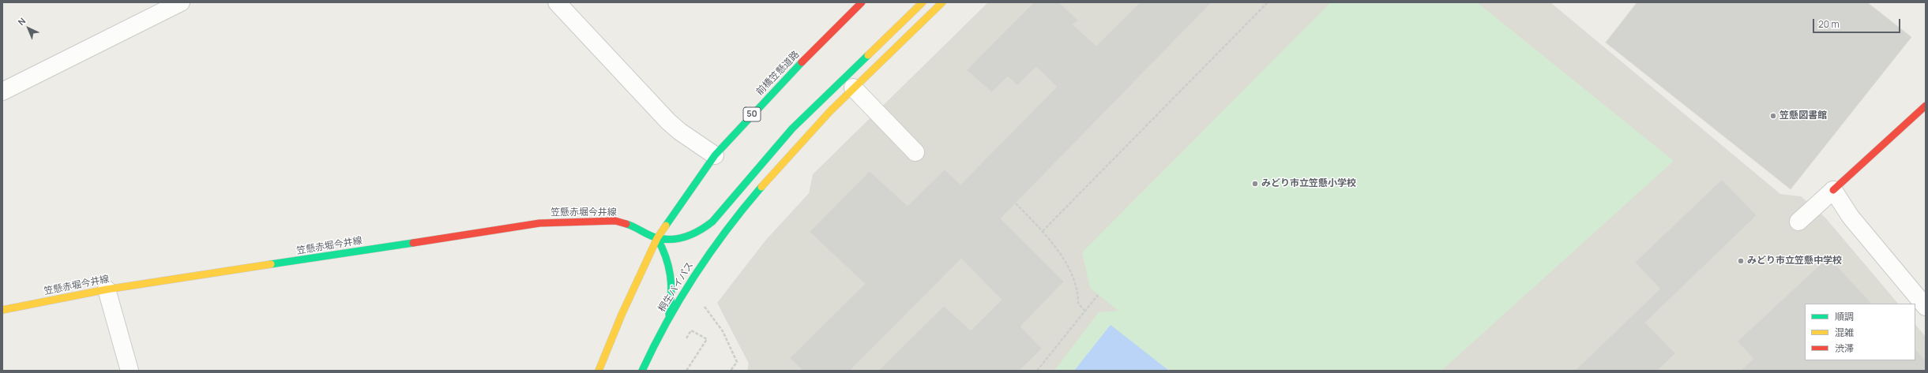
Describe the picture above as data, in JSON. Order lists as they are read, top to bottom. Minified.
{"streets":{"main road":["前橋笠懸道路","50","笠懸赤堀今井線","桐生バイパス"]},"crossings":[["前橋笠懸道路","50"],["前橋笠懸道路","笠懸赤堀今井線"],["50","笠懸赤堀今井線"]],"places":["笠懸図書館","みどり市立笠懸小学校","みどり市立笠懸中学校"],"legend":["順調","混雑","渋滞"],"scale_bar":"20 m","north":"top left"}
